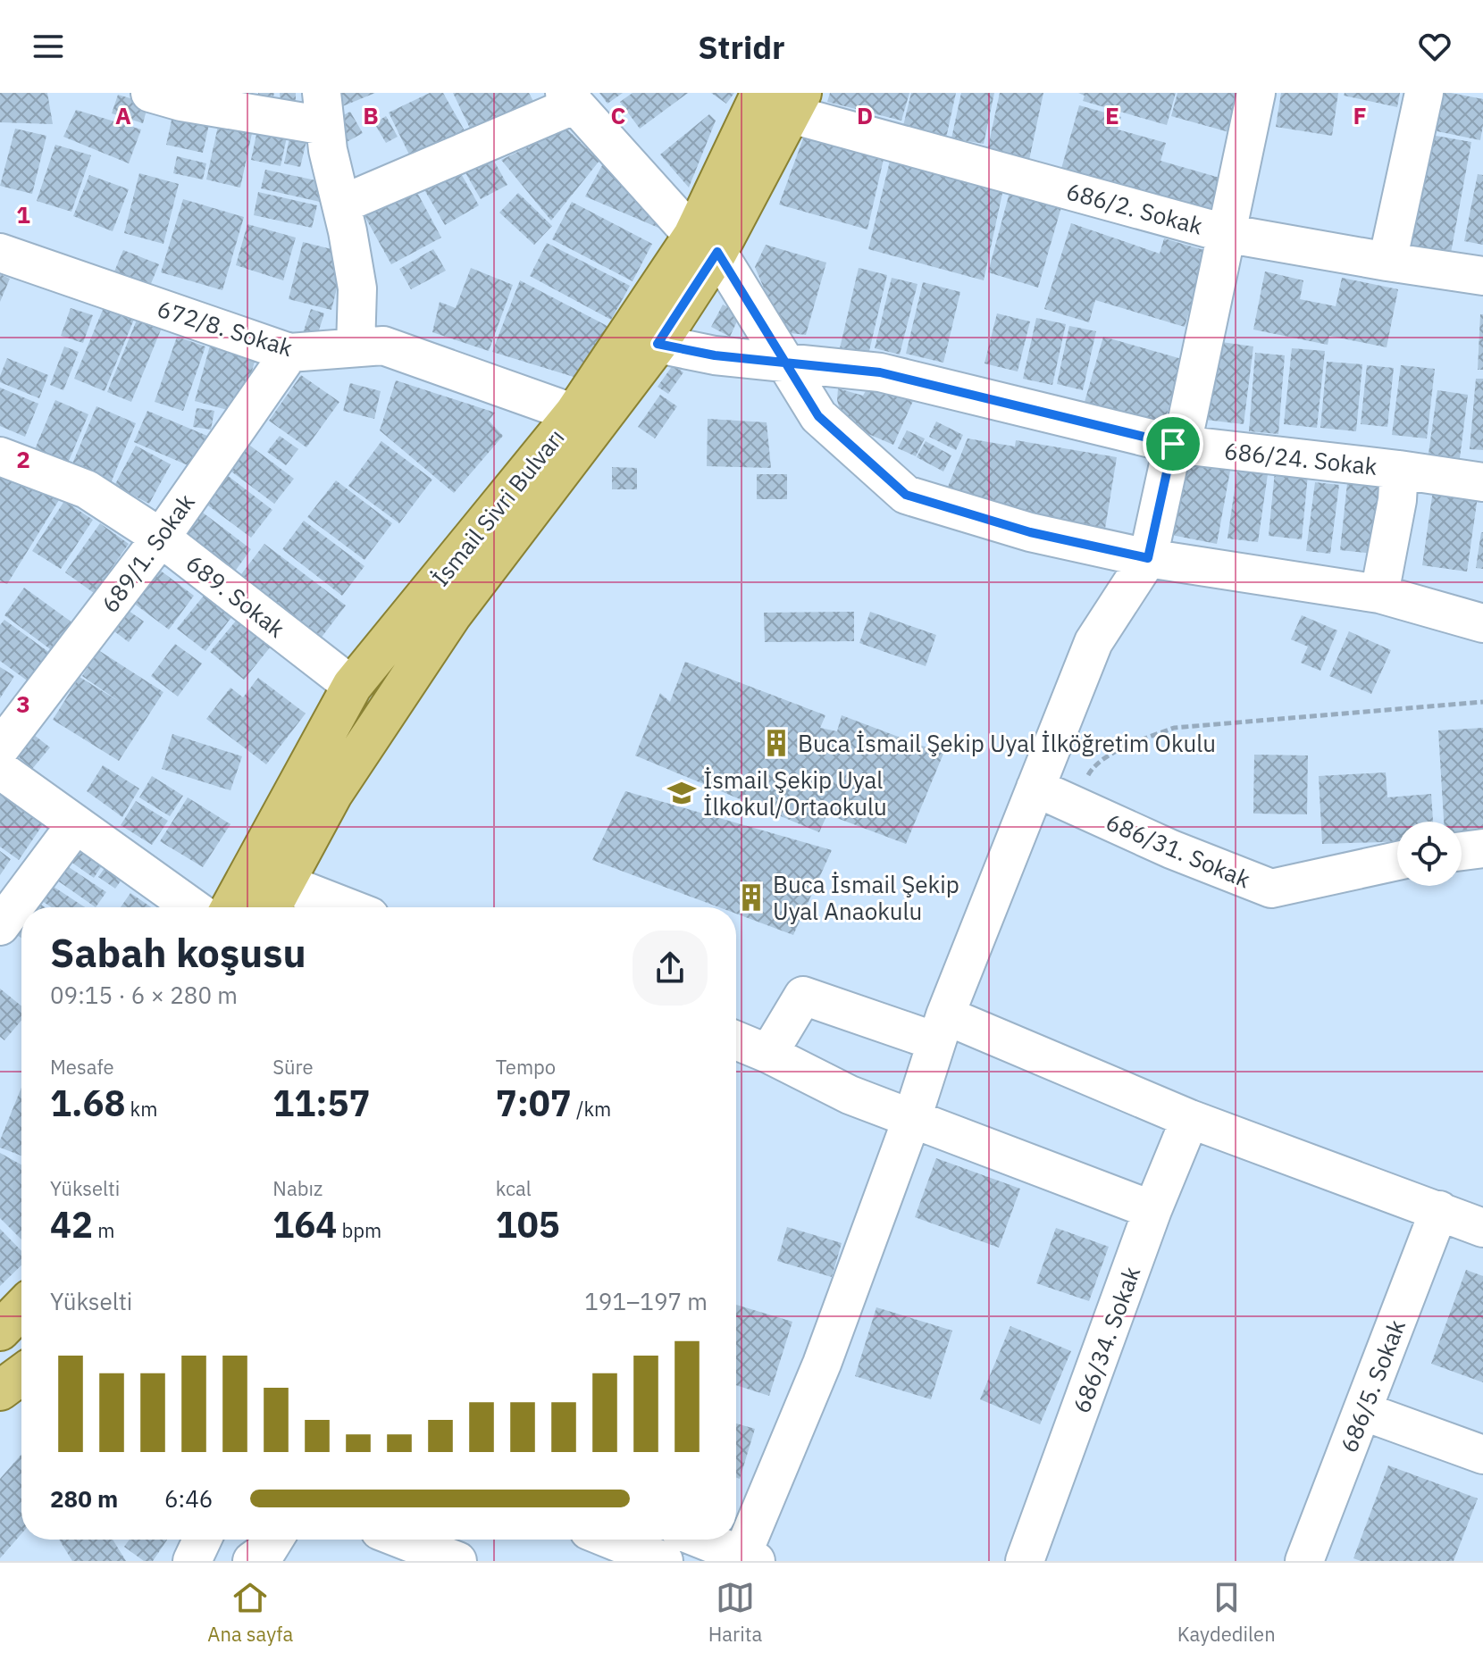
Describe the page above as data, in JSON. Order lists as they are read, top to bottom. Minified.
{"streets":{"main road":["İsmail Sivri Bulvarı"],"street":["686/2. Sokak","672/8. Sokak","686/24. Sokak","689/1. Sokak","689. Sokak","686/31. Sokak","686/34. Sokak","686/5. Sokak"]},"crossings":[["686/2. Sokak","İsmail Sivri Bulvarı"],["672/8. Sokak","İsmail Sivri Bulvarı"],["672/8. Sokak","689/1. Sokak"],["686/24. Sokak","İsmail Sivri Bulvarı"],["İsmail Sivri Bulvarı","689. Sokak"],["689/1. Sokak","689. Sokak"]],"places":{"building":["Buca İsmail Şekip Uyal İlköğretim Okulu","Buca İsmail Şekip Uyal Anaokulu"],"school or university":["İsmail Şekip Uyal İlkokul/Ortaokulu"]},"page":{"header":"Stridr","heading":["Sabah koşusu","09:15 · 6 × 280 m"],"stats":[["Mesafe","1.68 km"],["Süre","11:57"],["Tempo","7:07 /km"],["Yükselti","42 m"],["Nabız","164 bpm"],["kcal","105"]],"chart":["Yükselti","191–197 m"],"list":[{"name":"280 m","note":"6:46"}],"tabs":["Ana sayfa","Harita","Kaydedilen"]},"grid":{"columns":["A","B","C","D","E","F"],"rows":["1","2","3"]}}
